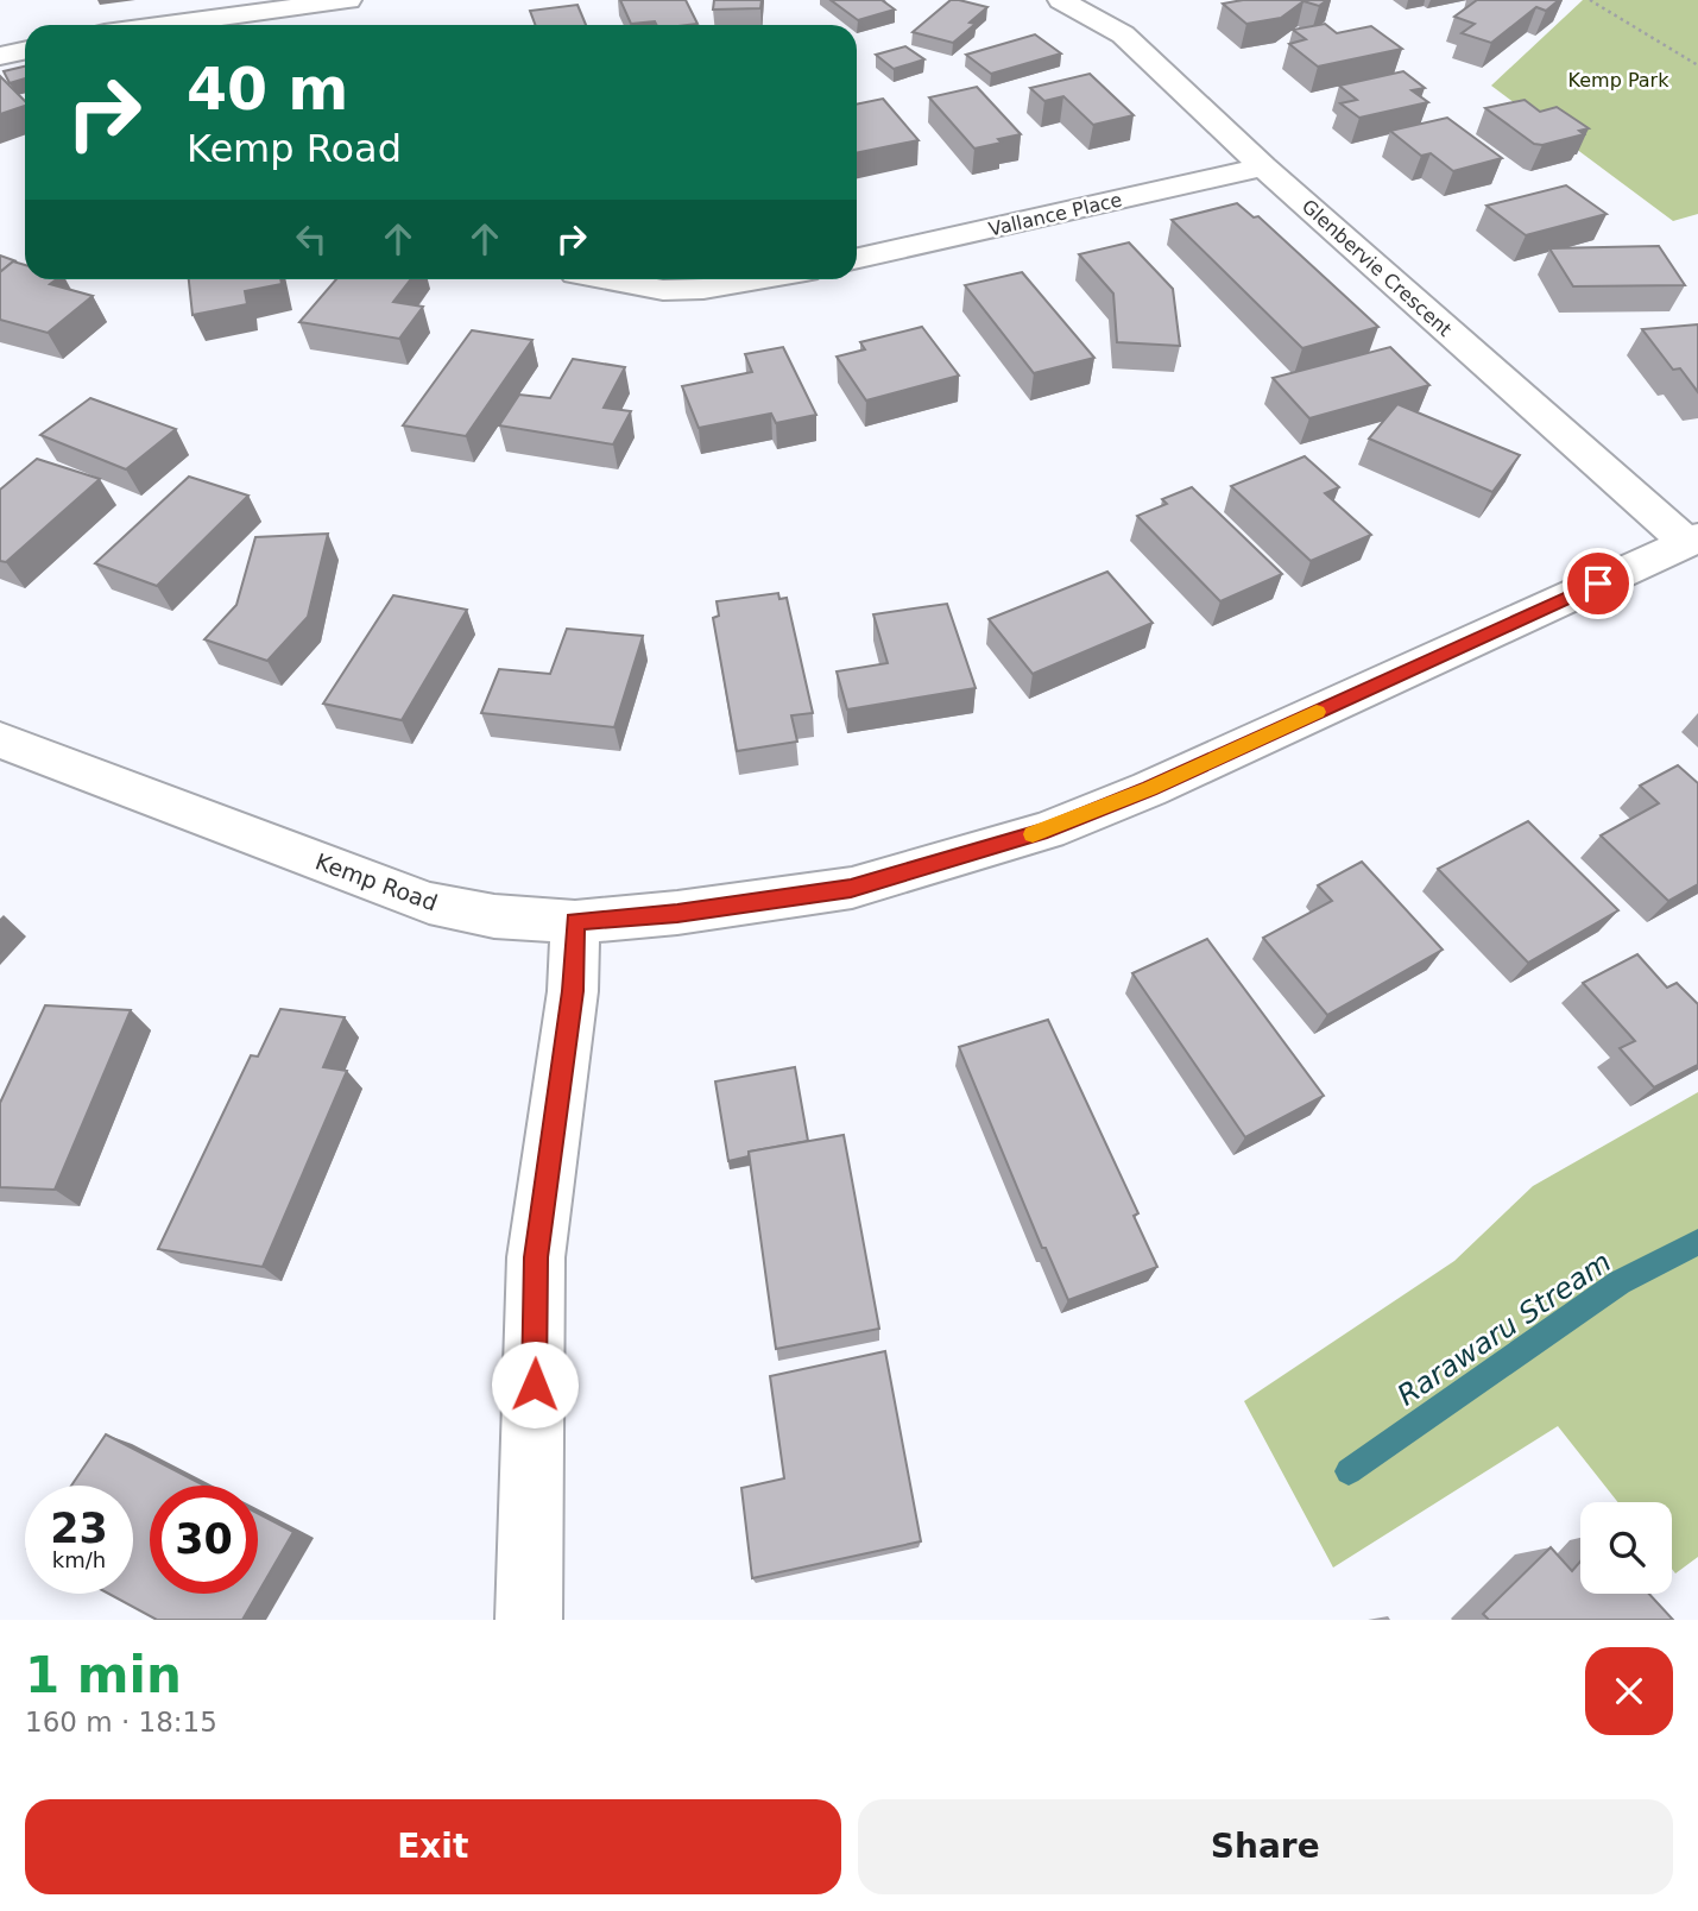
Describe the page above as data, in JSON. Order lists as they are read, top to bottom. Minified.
{"streets":{"street":["Vallance Place","Glenbervie Crescent","Kemp Road"]},"crossings":[["Vallance Place","Glenbervie Crescent"],["Glenbervie Crescent","Kemp Road"]],"water":["Rarawaru Stream"],"parks":["Kemp Park"],"page":{"turn":["40 m","Kemp Road"],"speed":"23 km/h","limit":"30","heading":["1 min","160 m · 18:15"],"buttons":["Exit","Share"]}}
